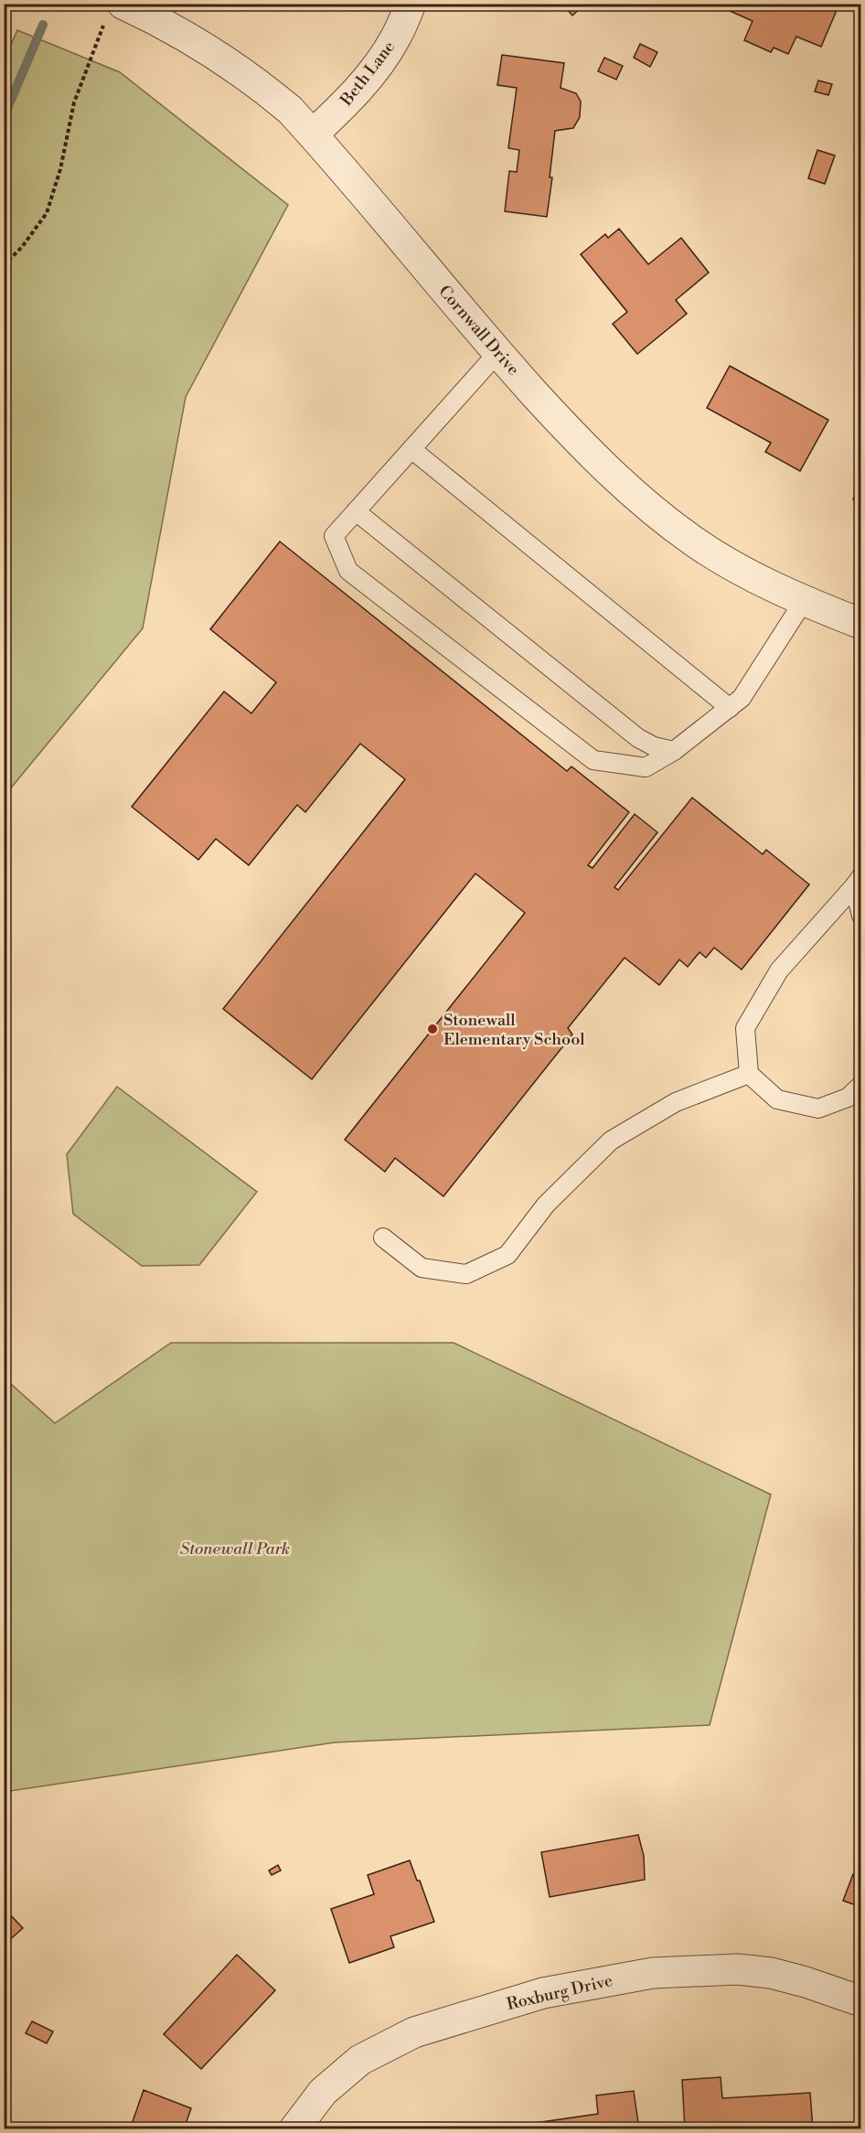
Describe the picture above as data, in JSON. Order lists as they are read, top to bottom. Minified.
{"streets":{"street":["Beth Lane","Cornwall Drive","Roxburg Drive"]},"crossings":[["Beth Lane","Cornwall Drive"]],"parks":["Stonewall Park"],"places":["Stonewall Elementary School"]}
